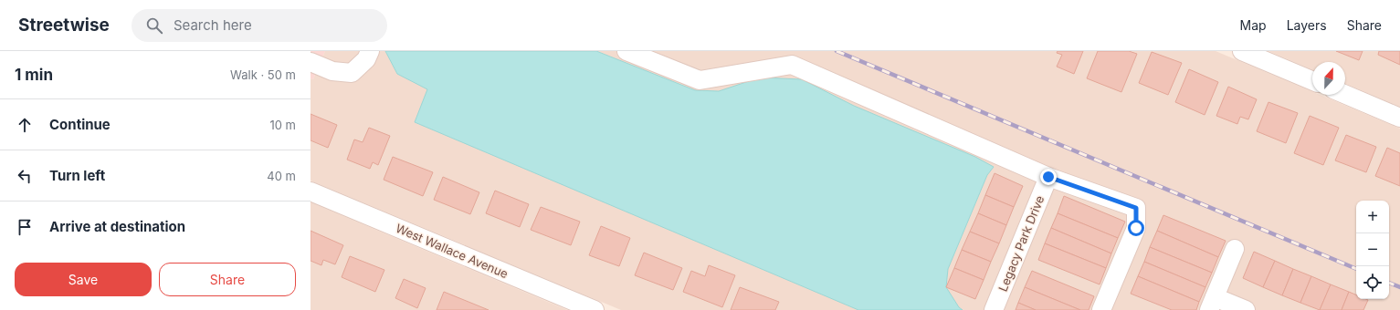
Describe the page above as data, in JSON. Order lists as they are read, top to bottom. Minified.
{"streets":{"street":["Legacy Park Drive","West Wallace Avenue"]},"north":"top","page":{"header":"Streetwise","search":"Search here","nav":["Map","Layers","Share"],"heading":["1 min","Walk · 50 m"],"list":[["Continue","10 m"],["Turn left","40 m"],"Arrive at destination"],"map_buttons":["+","−"],"buttons":["Save","Share"]}}
